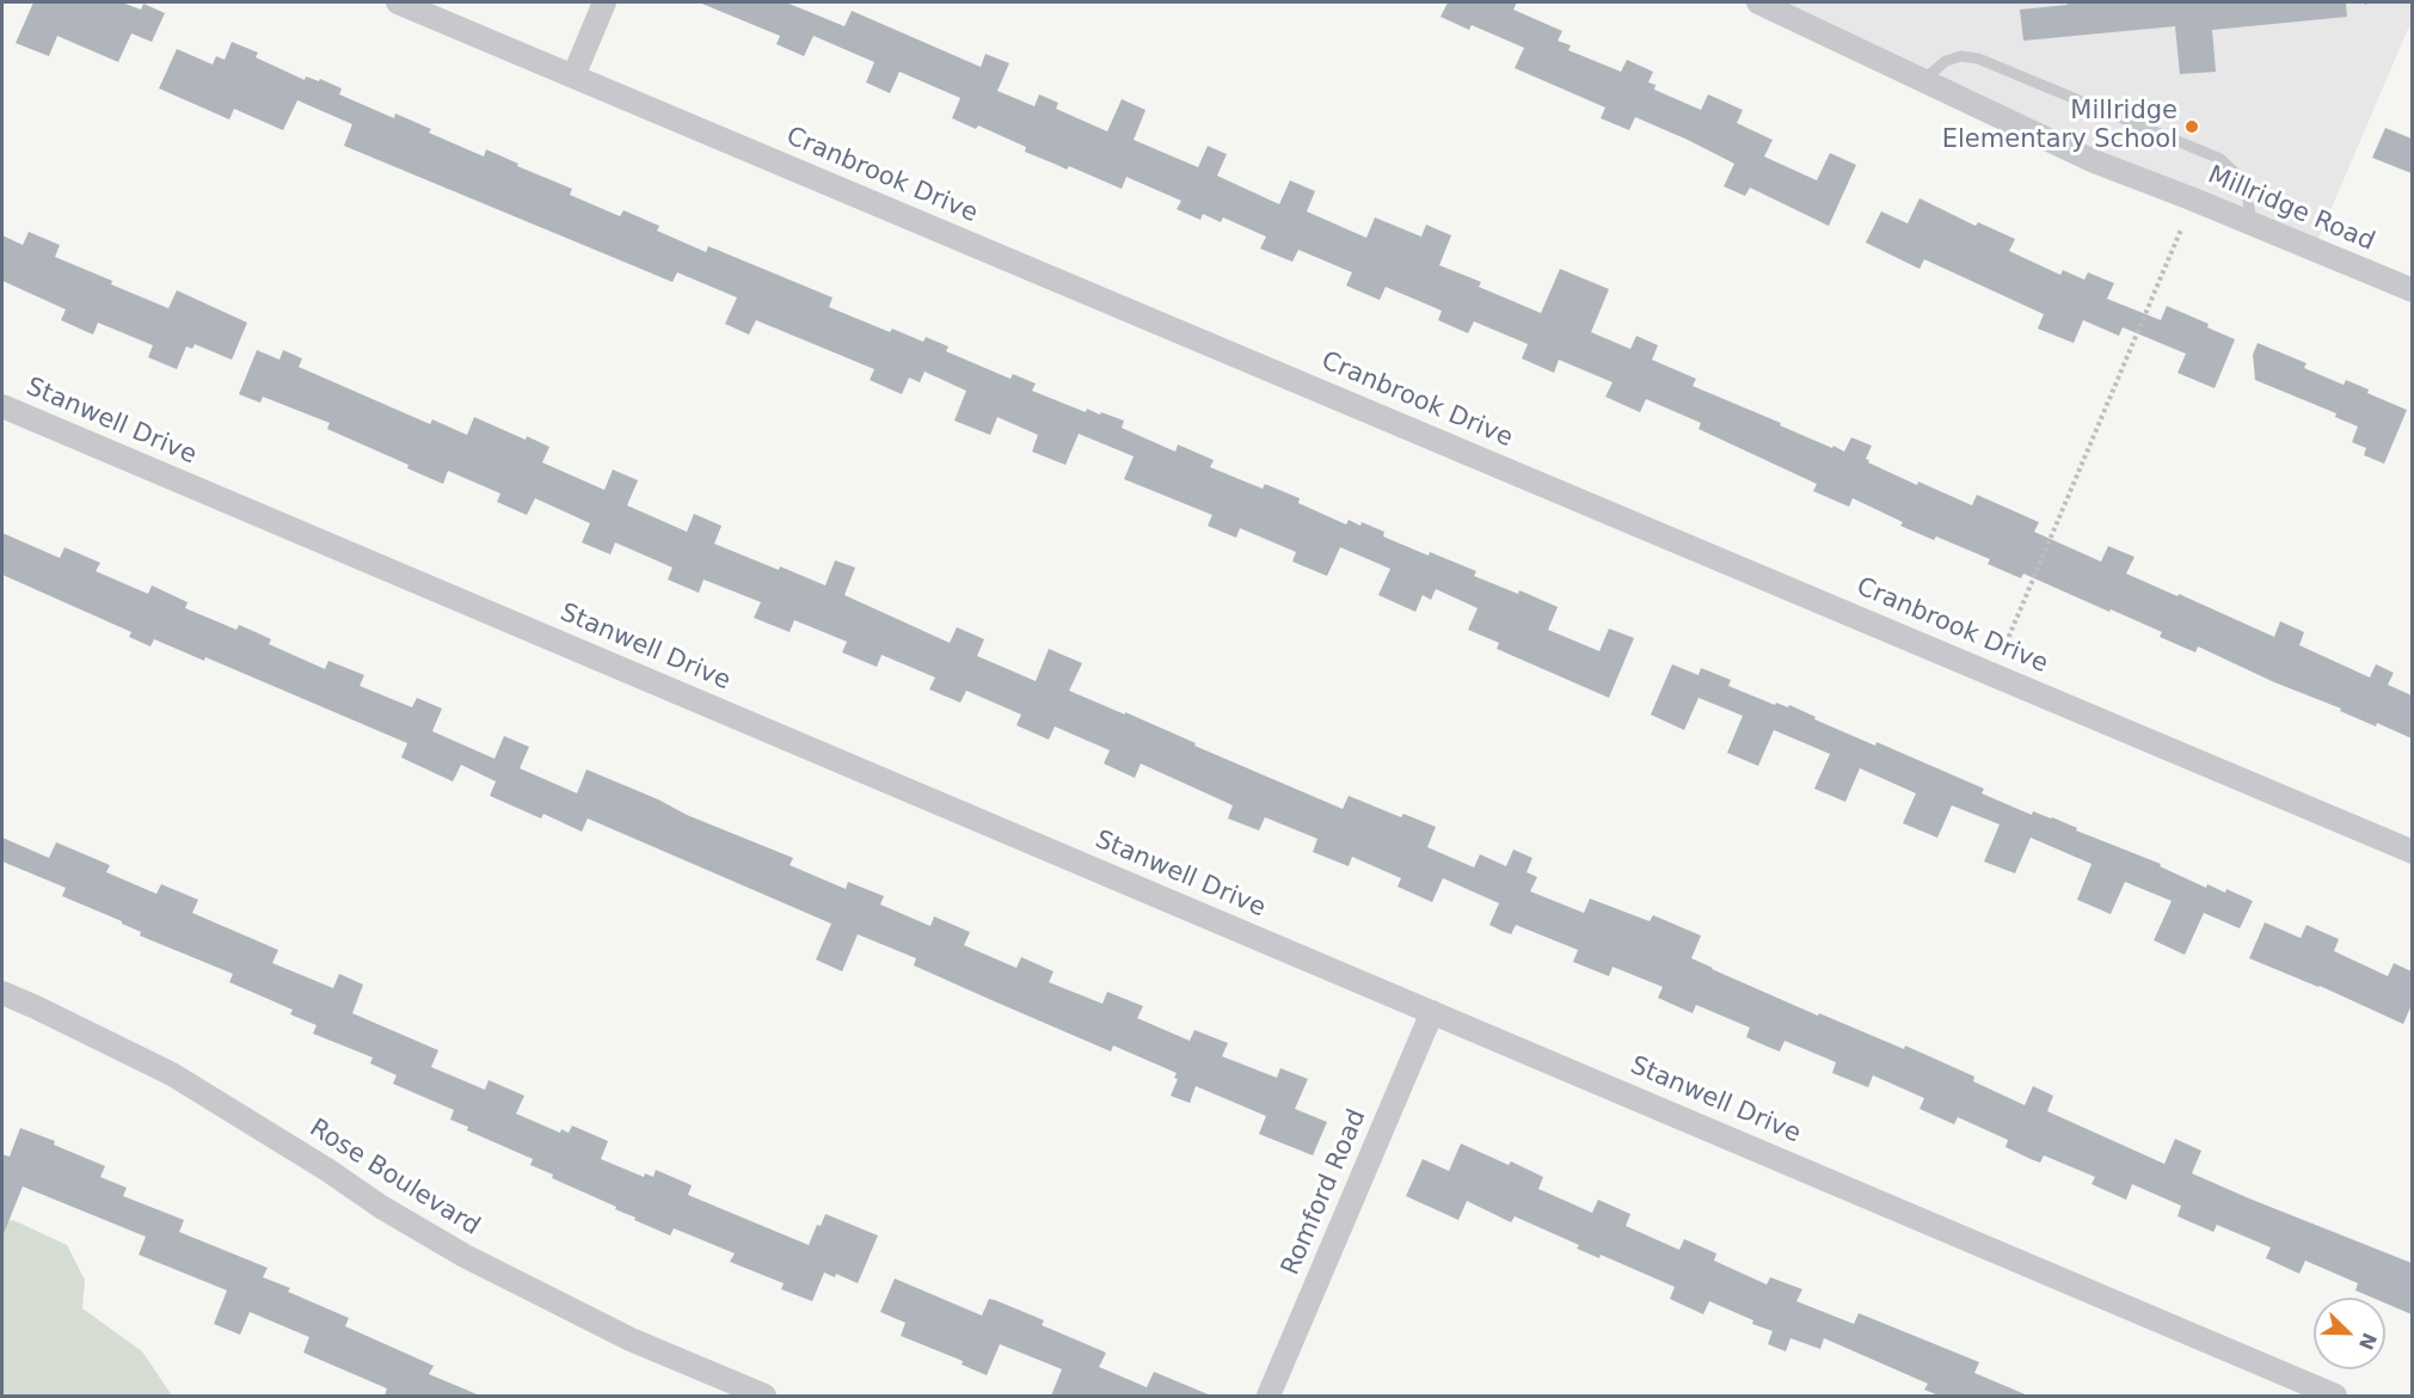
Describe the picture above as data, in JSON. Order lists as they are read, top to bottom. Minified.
{"streets":{"street":["Cranbrook Drive","Millridge Road","Stanwell Drive","Rose Boulevard","Romford Road"]},"crossings":[["Stanwell Drive","Romford Road"]],"places":["Millridge Elementary School"],"north":"bottom right"}
